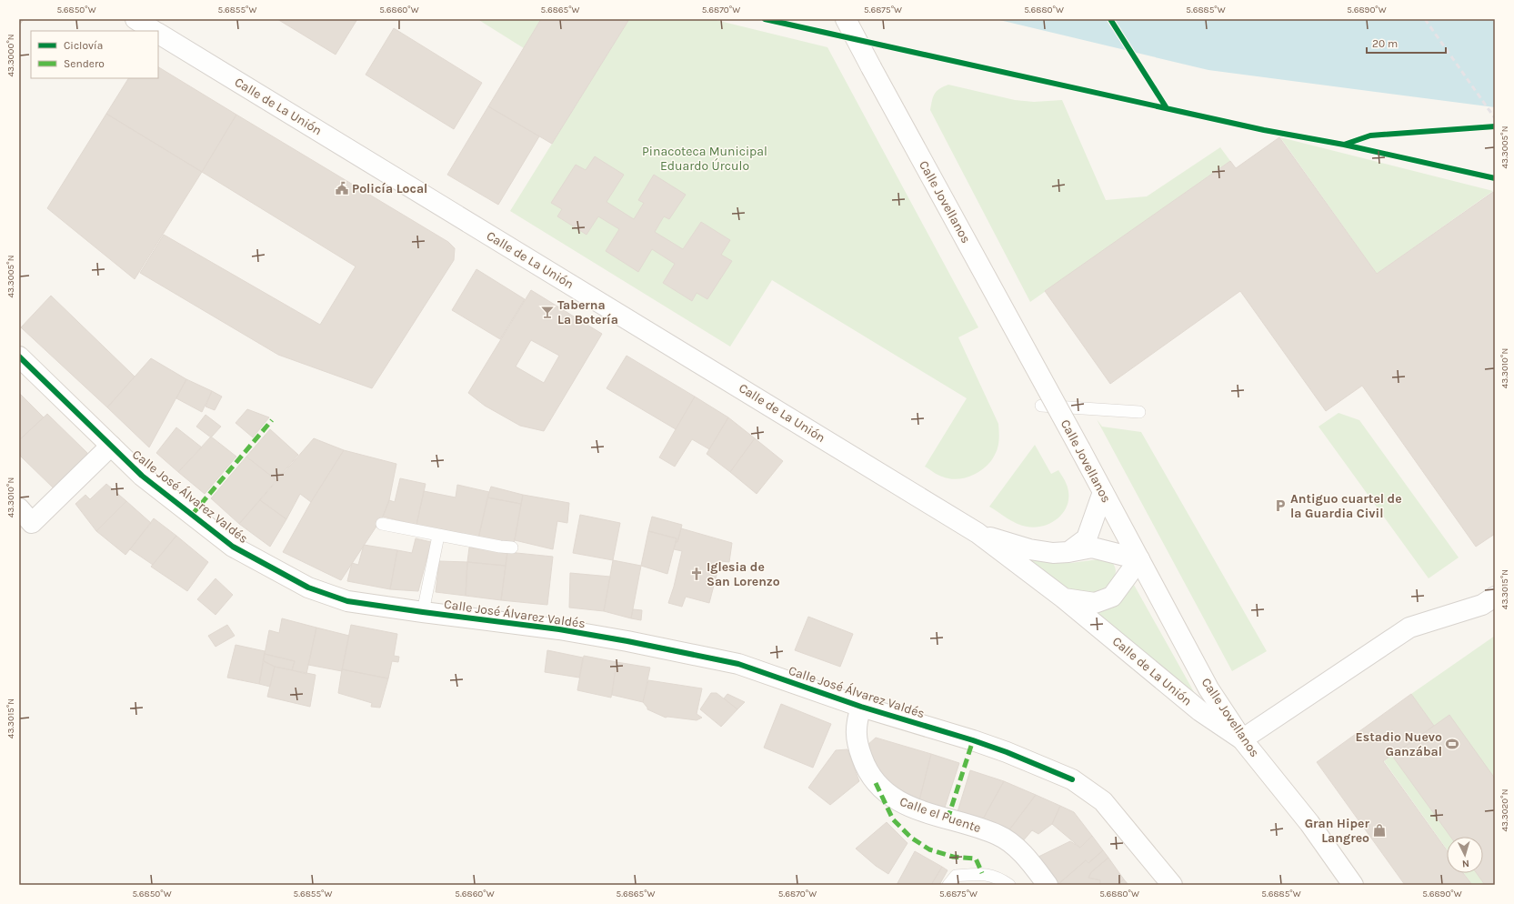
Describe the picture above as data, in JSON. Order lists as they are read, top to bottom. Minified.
{"streets":{"street":["Calle de La Unión","Calle Jovellanos","Calle José Álvarez Valdés","Calle el Puente"]},"crossings":[["Calle de La Unión","Calle Jovellanos"],["Calle José Álvarez Valdés","Calle el Puente"]],"parks":["Pinacoteca Municipal Eduardo Úrculo"],"places":{"public building":["Policía Local"],"bar":["Taberna La Botería"],"parking":["Antiguo cuartel de la Guardia Civil"],"church":["Iglesia de San Lorenzo"],"sports":["Estadio Nuevo Ganzábal"],"shop":["Gran Hiper Langreo"]},"legend":["Ciclovía","Sendero"],"scale_bar":"20 m","north":"bottom","coordinates":["5.6850°W","5.6855°W","5.6860°W","5.6865°W","5.6870°W","5.6875°W","5.6880°W","5.6885°W","5.6890°W","43.3000°N","43.3005°N","43.3010°N","43.3015°N","43.3020°N"]}
